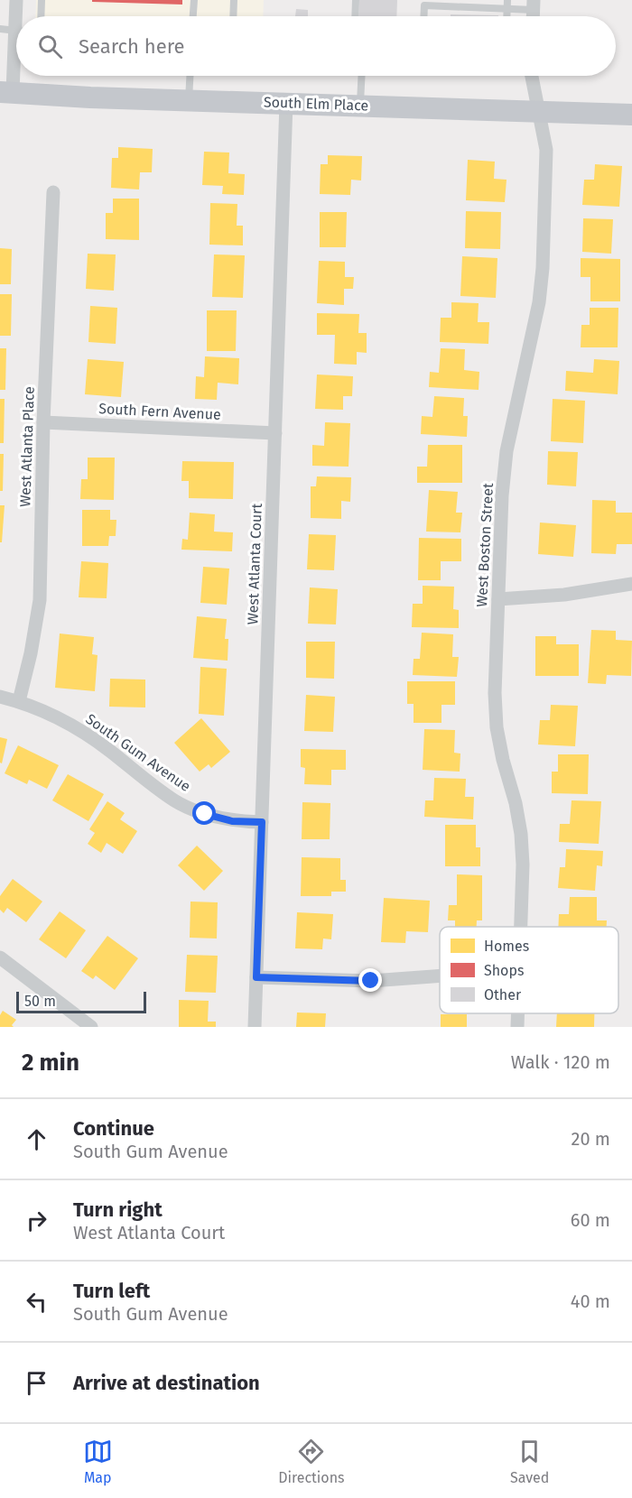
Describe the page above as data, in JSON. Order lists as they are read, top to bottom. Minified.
{"streets":{"main road":["South Elm Place"],"street":["South Fern Avenue","West Atlanta Place","West Boston Street","West Atlanta Court","South Gum Avenue"]},"crossings":[["South Elm Place","West Boston Street"],["South Elm Place","West Atlanta Court"],["South Fern Avenue","West Atlanta Place"],["South Fern Avenue","West Atlanta Court"],["West Atlanta Place","South Gum Avenue"],["West Atlanta Court","South Gum Avenue"]],"legend":["Homes","Shops","Other"],"scale_bar":"50 m","page":{"search":"Search here","scale":"50 m","heading":["2 min","Walk · 120 m"],"list":[["Continue","South Gum Avenue","20 m"],["Turn right","West Atlanta Court","60 m"],["Turn left","South Gum Avenue","40 m"],"Arrive at destination"],"nav":["Map","Directions","Saved"]}}
